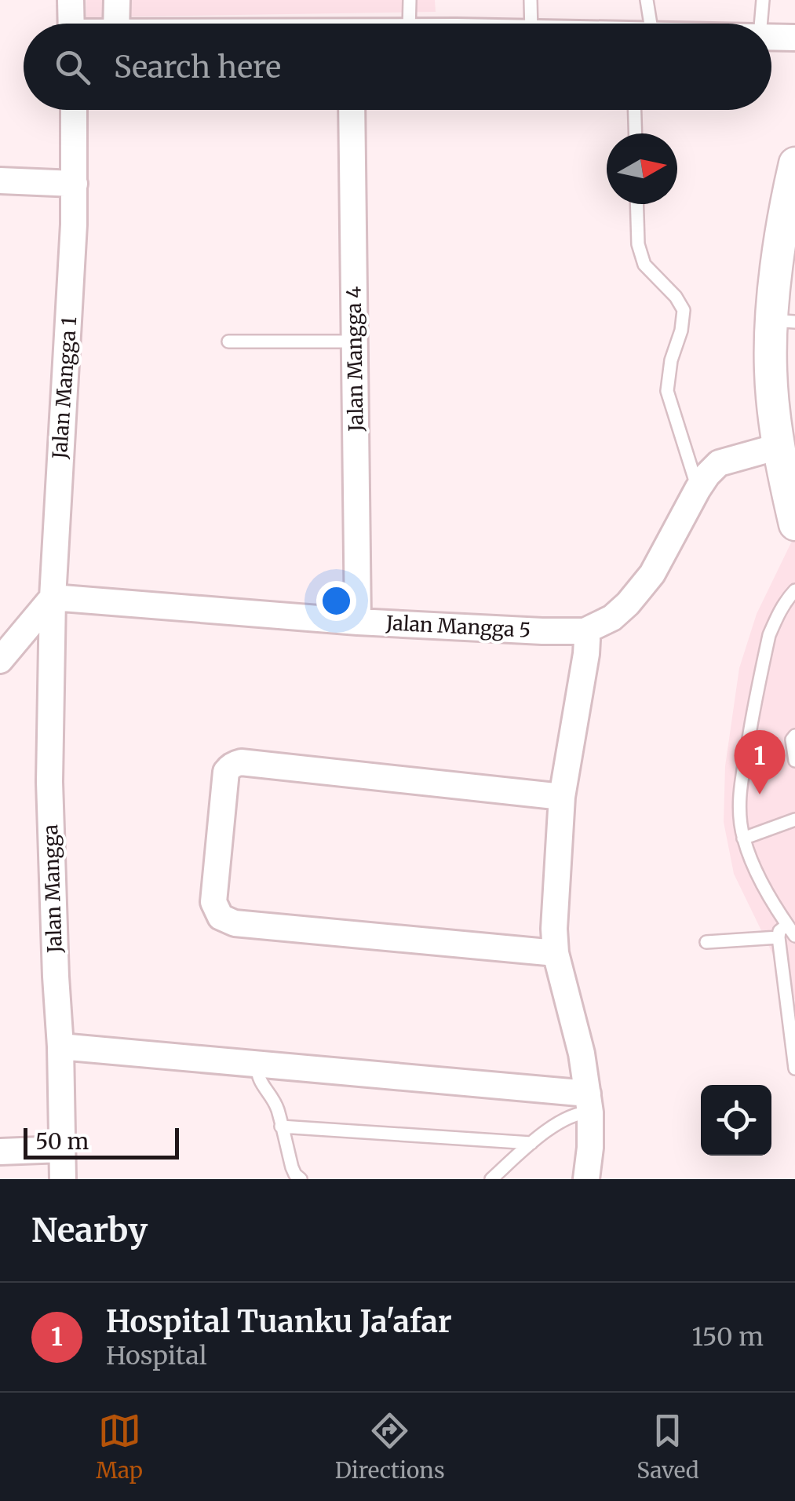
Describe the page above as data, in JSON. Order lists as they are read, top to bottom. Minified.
{"streets":{"street":["Jalan Mangga 4","Jalan Mangga 1","Jalan Mangga 5","Jalan Mangga"]},"crossings":[["Jalan Mangga 4","Jalan Mangga 5"],["Jalan Mangga 1","Jalan Mangga 5"],["Jalan Mangga 1","Jalan Mangga"],["Jalan Mangga 5","Jalan Mangga"]],"scale_bar":"50 m","north":"right","page":{"search":"Search here","pins":"1","scale":"50 m","heading":"Nearby","list":[{"mark":"1","name":"Hospital Tuanku Ja'afar","note":"Hospital","value":"150 m"}],"nav":["Map","Directions","Saved"]}}
